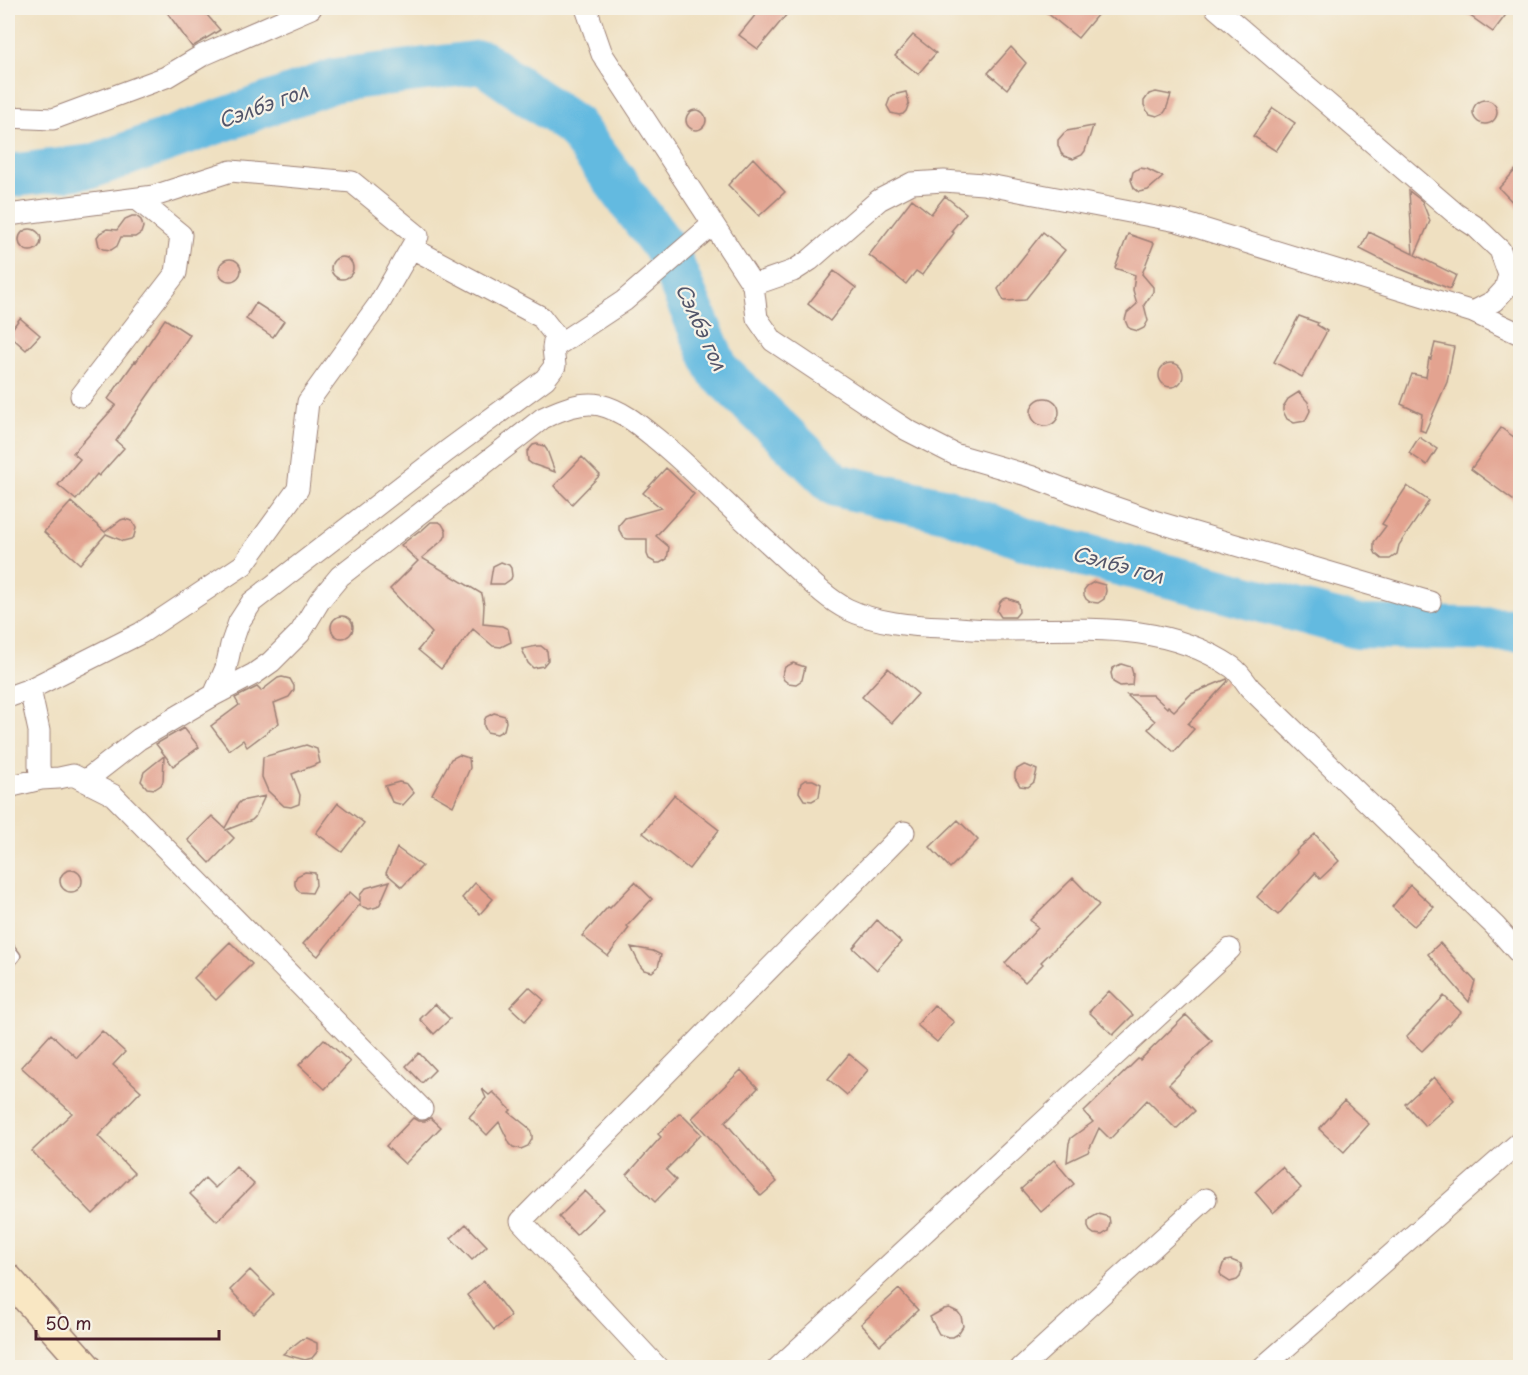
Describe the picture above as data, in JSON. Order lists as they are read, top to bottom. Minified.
{"water":["Сэлбэ гол"],"scale_bar":"50 m"}
